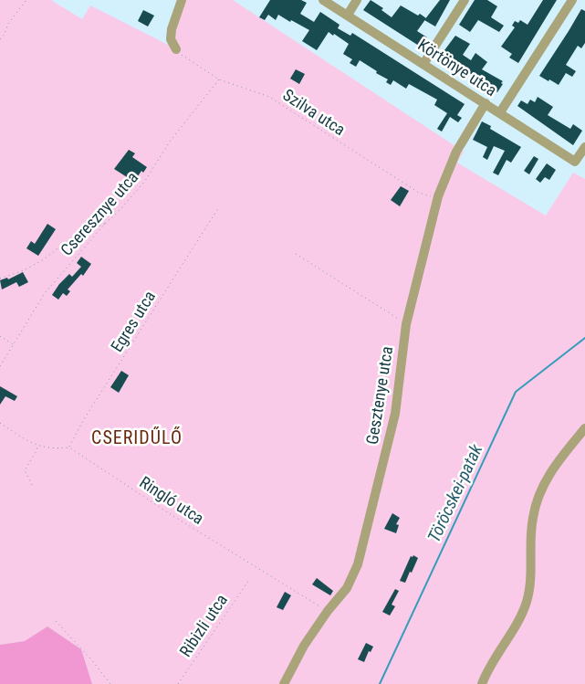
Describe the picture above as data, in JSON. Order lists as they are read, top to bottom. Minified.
{"streets":{"street":["Körtönye utca","Gesztenye utca"],"path":["Szilva utca","Cseresznye utca","Egres utca","Ringló utca","Ribizli utca"]},"crossings":[["Körtönye utca","Gesztenye utca"],["Szilva utca","Cseresznye utca"],["Szilva utca","Gesztenye utca"],["Egres utca","Ringló utca"],["Gesztenye utca","Ringló utca"]],"districts":["CSERIDŰLŐ"],"water":["Töröcskei-patak"]}
